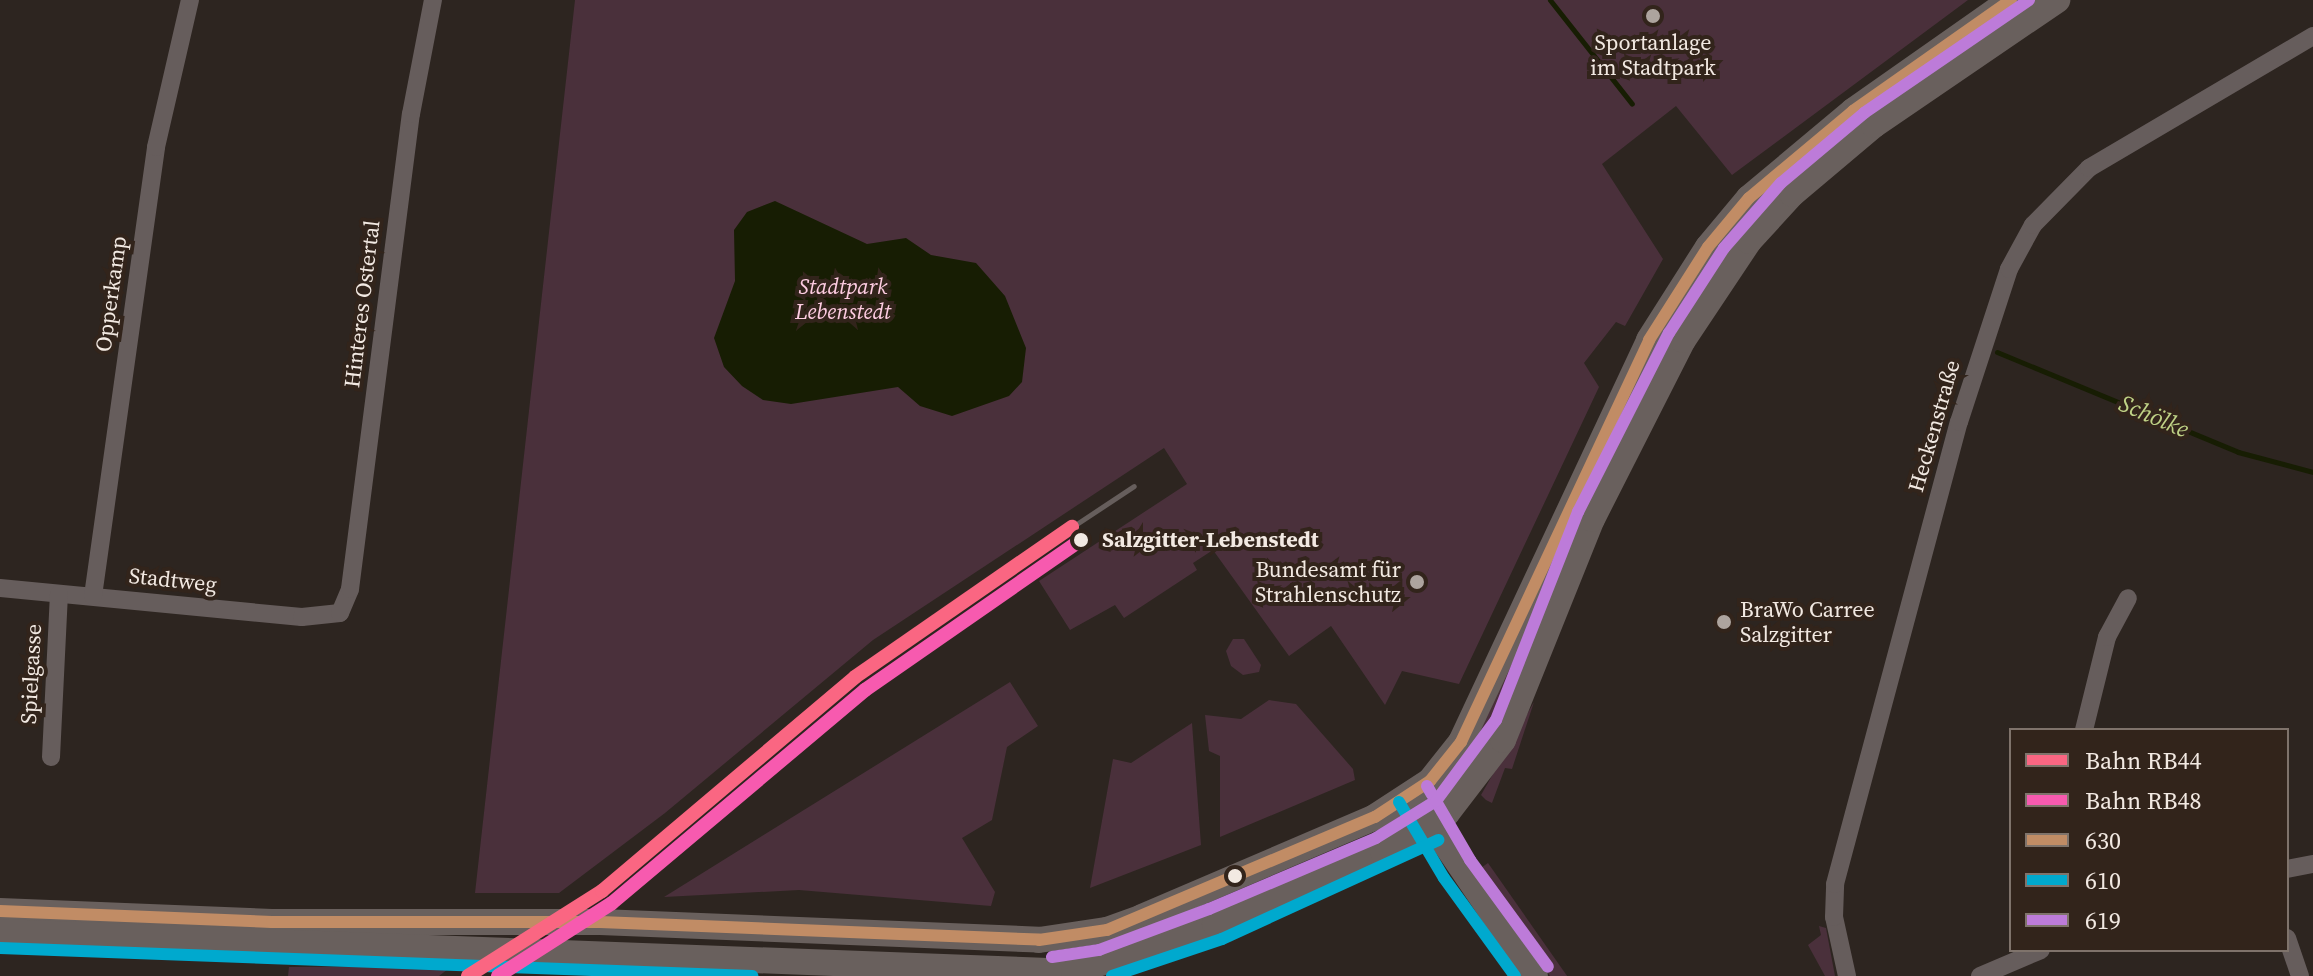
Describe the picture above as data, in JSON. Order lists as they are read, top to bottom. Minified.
{"streets":{"street":["Opperkamp","Hinteres Ostertal","Heckenstraße","Stadtweg","Spielgasse"]},"crossings":[["Opperkamp","Stadtweg"],["Hinteres Ostertal","Stadtweg"],["Stadtweg","Spielgasse"]],"water":["Schölke"],"parks":["Stadtpark Lebenstedt"],"places":["Sportanlage im Stadtpark","Salzgitter-Lebenstedt","Bundesamt für Strahlenschutz","BraWo Carree Salzgitter"],"lines":["transit line 630","transit line 619","rail line RB44","rail line RB48","transit line 610"],"legend":["Bahn RB44","Bahn RB48","630","610","619"]}
